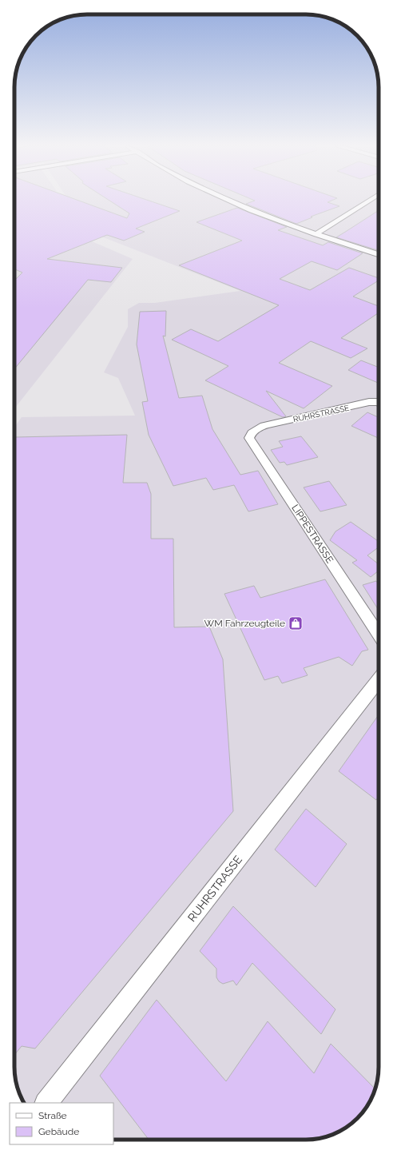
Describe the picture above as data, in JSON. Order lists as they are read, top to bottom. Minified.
{"streets":{"street":["RUHRSTRASSE","LIPPESTRASSE"]},"crossings":[["RUHRSTRASSE","LIPPESTRASSE"]],"places":{"shop":["WM Fahrzeugteile"]},"legend":["Straße","Gebäude"]}
